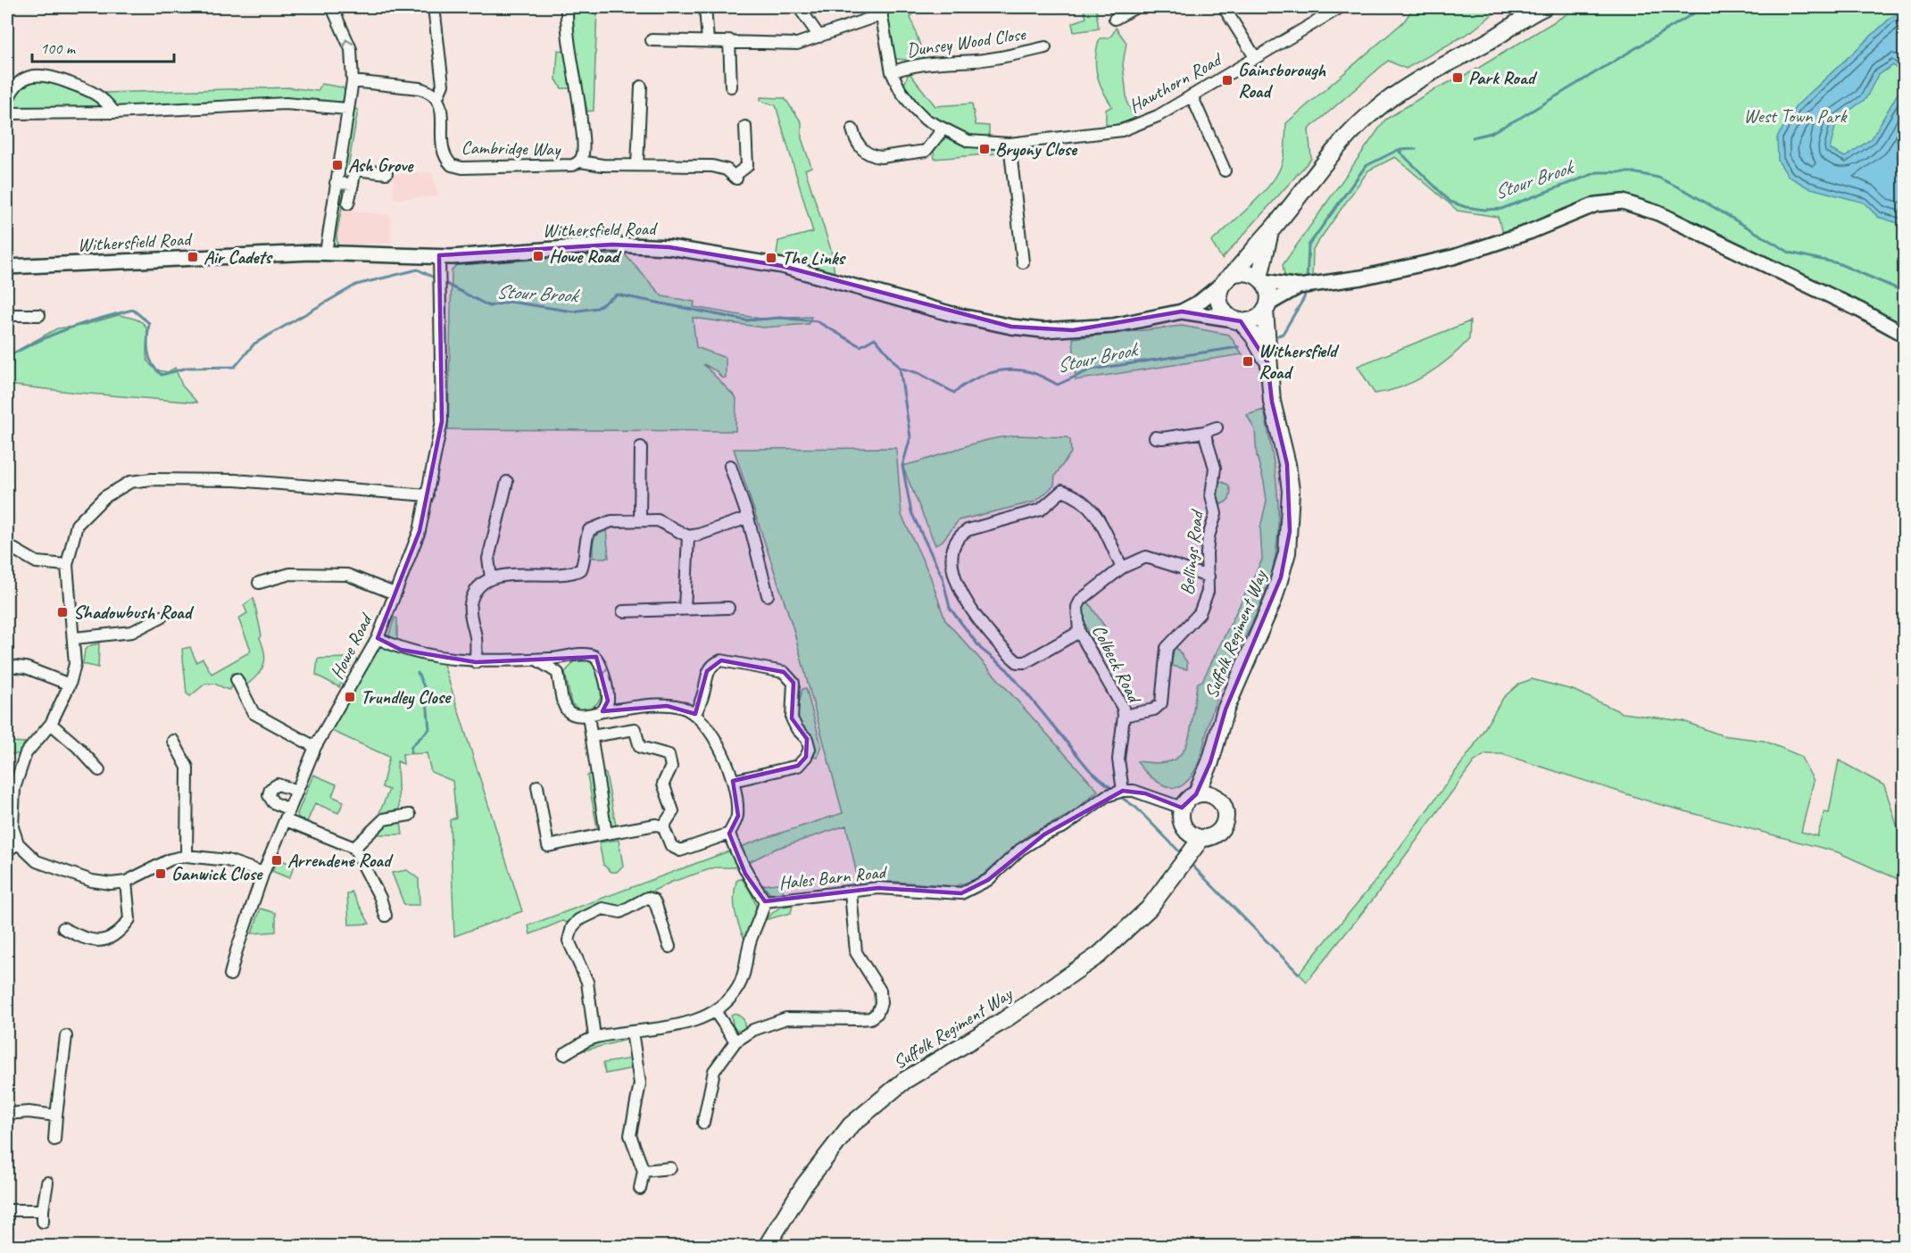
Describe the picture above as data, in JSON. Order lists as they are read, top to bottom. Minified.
{"streets":{"main road":["Suffolk Regiment Way"],"street":["Dunsey Wood Close","Hawthorn Road","Cambridge Way","Withersfield Road","Bellings Road","Howe Road","Colbeck Road","Hales Barn Road"]},"crossings":[["Dunsey Wood Close","Hawthorn Road"],["Withersfield Road","Suffolk Regiment Way"],["Withersfield Road","Howe Road"],["Bellings Road","Colbeck Road"],["Colbeck Road","Hales Barn Road"]],"water":["Stour Brook"],"parks":["West Town Park"],"places":{"transit":["Park Road","Gainsborough Road","Bryony Close","Ash Grove","Howe Road","Air Cadets","The Links","Withersfield Road","Shadowbush Road","Trundley Close","Arrendene Road","Ganwick Close"]},"scale_bar":"100 m"}
